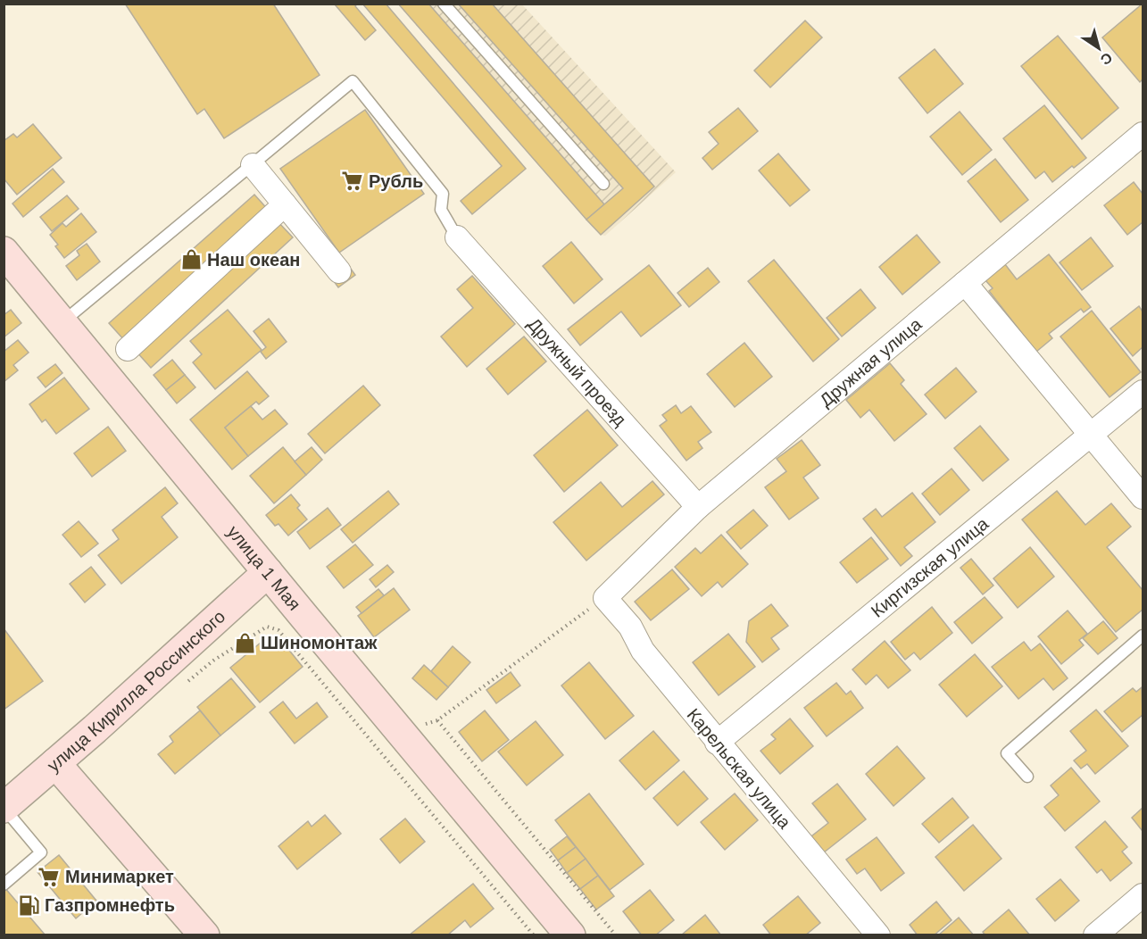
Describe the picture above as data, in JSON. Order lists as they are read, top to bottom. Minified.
{"streets":{"main road":["улица 1 Мая","улица Кирилла Россинского"],"street":["Дружная улица","Дружный проезд","Киргизская улица","Карельская улица"]},"crossings":[["Дружная улица","Дружный проезд"],["Дружная улица","Карельская улица"],["улица 1 Мая","улица Кирилла Россинского"],["Киргизская улица","Карельская улица"]],"places":{"supermarket":["Рубль","Минимаркет"],"shop":["Наш океан","Шиномонтаж"],"fuel station":["Газпромнефть"]},"north":"bottom right"}
